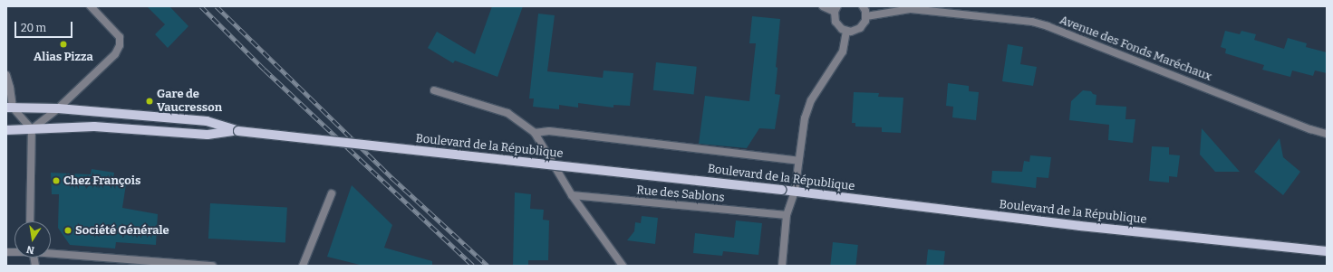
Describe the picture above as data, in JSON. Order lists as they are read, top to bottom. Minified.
{"streets":{"main road":["Boulevard de la République"],"street":["Avenue des Fonds Maréchaux","Rue des Sablons"]},"places":["Alias Pizza","Gare de Vaucresson","Chez François","Société Générale"],"scale_bar":"20 m","north":"bottom"}
